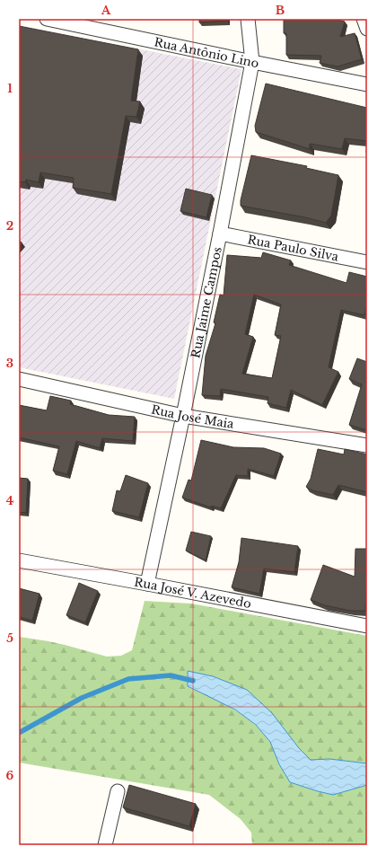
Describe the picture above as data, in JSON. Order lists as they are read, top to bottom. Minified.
{"streets":{"street":["Rua Antônio Lino","Rua Paulo Silva","Rua Jaime Campos","Rua José Maia","Rua José V. Azevedo"]},"crossings":[["Rua Antônio Lino","Rua Jaime Campos"],["Rua Paulo Silva","Rua Jaime Campos"],["Rua Jaime Campos","Rua José Maia"],["Rua Jaime Campos","Rua José V. Azevedo"]],"grid":{"columns":["A","B"],"rows":["1","2","3","4","5","6"]}}
